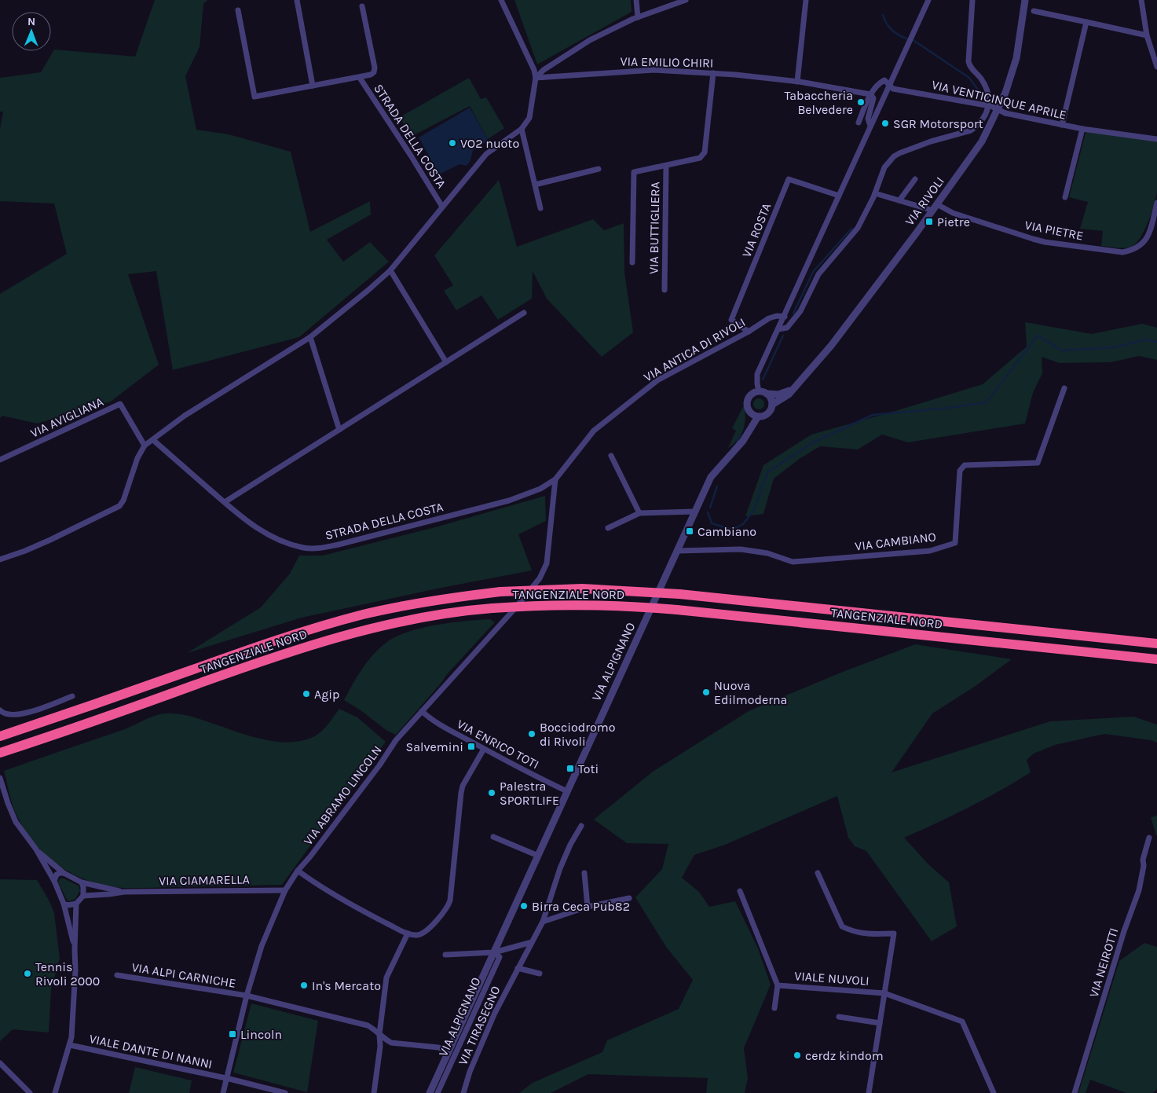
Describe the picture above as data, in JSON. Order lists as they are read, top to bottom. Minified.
{"streets":{"highway":["TANGENZIALE NORD"],"street":["VIA EMILIO CHIRI","VIA VENTICINQUE APRILE","STRADA DELLA COSTA","VIA RIVOLI","VIA BUTTIGLIERA","VIA ROSTA","VIA PIETRE","VIA ANTICA DI RIVOLI","VIA AVIGLIANA","VIA CAMBIANO","VIA ALPIGNANO","VIA ENRICO TOTI","VIA ABRAMO LINCOLN","VIA CIAMARELLA","VIA NEIROTTI","VIA ALPI CARNICHE","VIALE NUVOLI","VIA TIRASEGNO","VIALE DANTE DI NANNI"]},"crossings":[["VIA EMILIO CHIRI","STRADA DELLA COSTA"],["VIA EMILIO CHIRI","VIA BUTTIGLIERA"],["STRADA DELLA COSTA","VIA ANTICA DI RIVOLI"],["STRADA DELLA COSTA","VIA AVIGLIANA"],["STRADA DELLA COSTA","VIA ABRAMO LINCOLN"],["VIA RIVOLI","VIA PIETRE"],["VIA RIVOLI","VIA ALPIGNANO"],["VIA ROSTA","VIA ANTICA DI RIVOLI"],["VIA ANTICA DI RIVOLI","VIA ABRAMO LINCOLN"],["VIA CAMBIANO","VIA ALPIGNANO"],["VIA ALPIGNANO","VIA ENRICO TOTI"],["VIA ALPIGNANO","VIA ALPI CARNICHE"],["VIA ENRICO TOTI","VIA ABRAMO LINCOLN"],["VIA ABRAMO LINCOLN","VIA CIAMARELLA"],["VIA ABRAMO LINCOLN","VIA ALPI CARNICHE"],["VIA ABRAMO LINCOLN","VIALE DANTE DI NANNI"],["VIA CIAMARELLA","VIALE DANTE DI NANNI"]],"places":{"other":["Tabaccheria Belvedere","SGR Motorsport","VO2 nuoto","Nuova Edilmoderna","Agip","Bocciodromo di Rivoli","Palestra SPORTLIFE","Birra Ceca Pub82","Tennis Rivoli 2000","In's Mercato","cerdz kindom"],"transit":["Pietre","Cambiano","Salvemini","Toti","Lincoln"]},"north":"top"}
